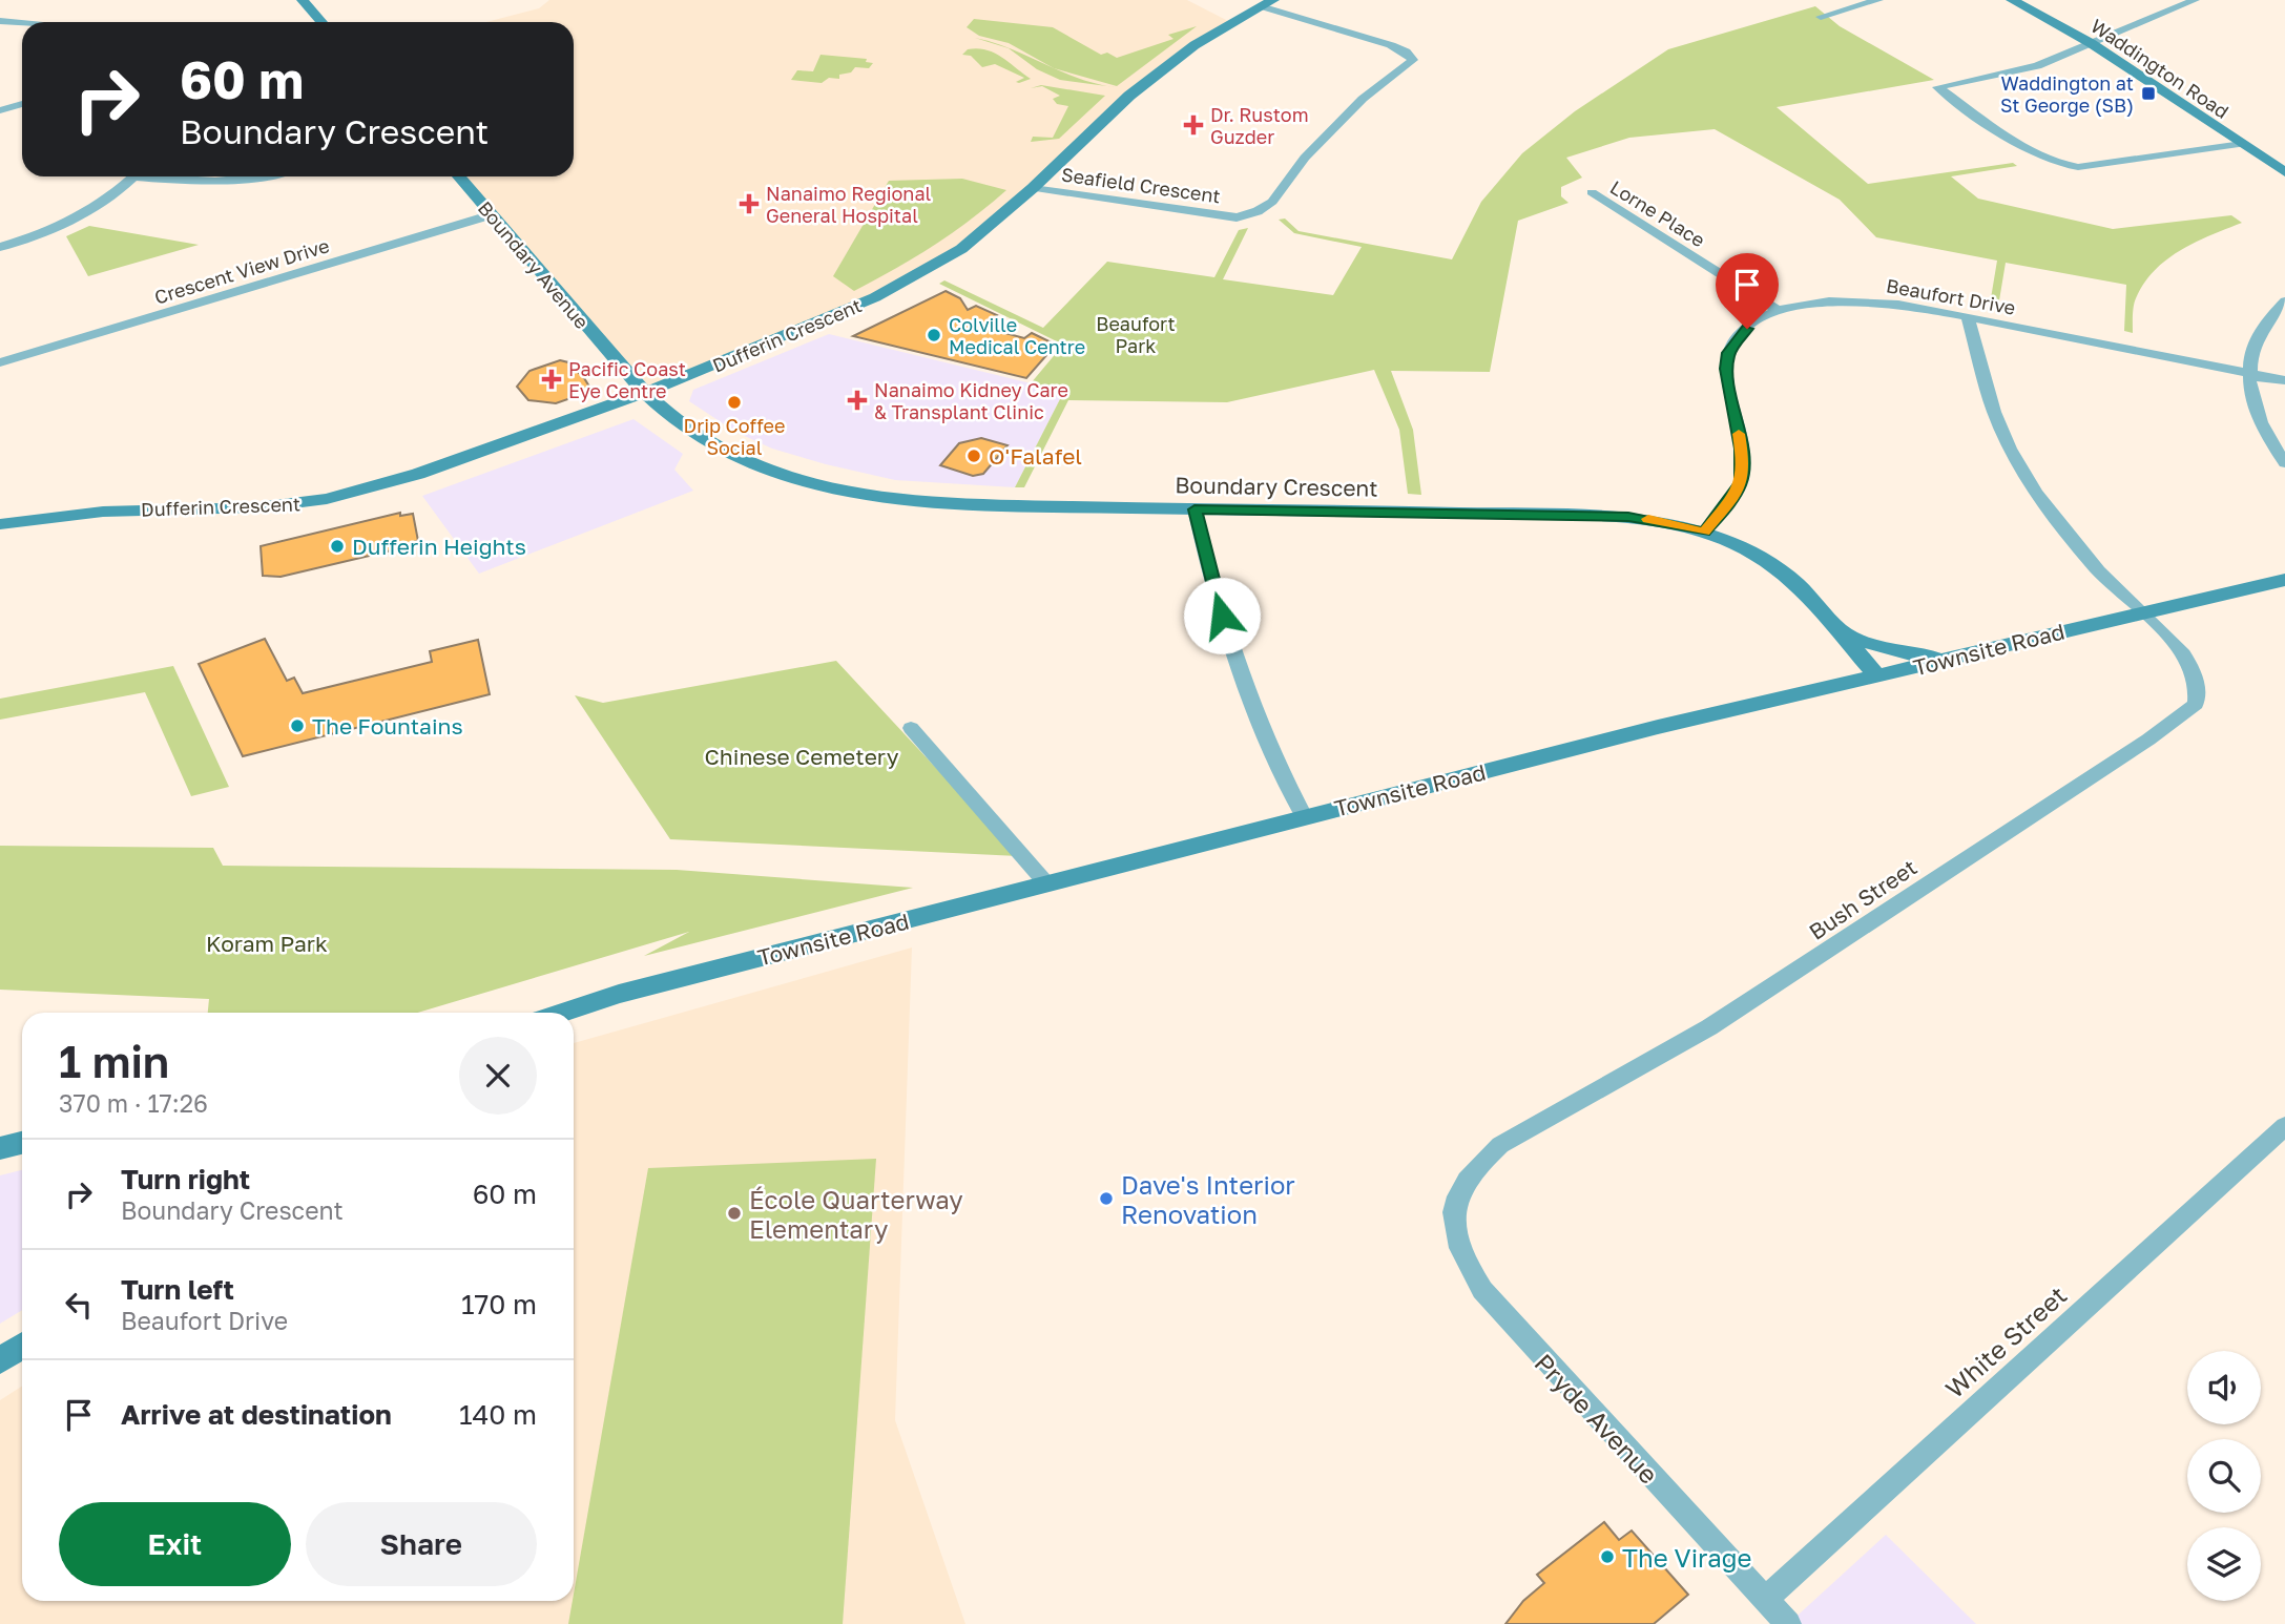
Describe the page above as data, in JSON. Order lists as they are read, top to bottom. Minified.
{"streets":{"street":["Waddington Road","Seafield Crescent","Lorne Place","Boundary Avenue","Crescent View Drive","Beaufort Drive","Dufferin Crescent","Boundary Crescent","Townsite Road","Bush Street","White Street","Pryde Avenue"]},"crossings":[["Seafield Crescent","Dufferin Crescent"],["Lorne Place","Beaufort Drive"],["Boundary Avenue","Crescent View Drive"],["Boundary Avenue","Dufferin Crescent"],["Boundary Avenue","Boundary Crescent"],["Beaufort Drive","Boundary Crescent"],["Beaufort Drive","Bush Street"],["Dufferin Crescent","Boundary Crescent"],["Boundary Crescent","Townsite Road"],["Townsite Road","Bush Street"],["Bush Street","Pryde Avenue"],["White Street","Pryde Avenue"]],"parks":["Beaufort Park","Chinese Cemetery","Koram Park"],"places":{"transit":["Waddington at St George (SB)"],"health":["Dr. Rustom Guzder","Nanaimo Regional General Hospital","Pacific Coast Eye Centre","Nanaimo Kidney Care & Transplant Clinic"],"other":["Colville Medical Centre","Drip Coffee Social","O'Falafel","Dufferin Heights","The Fountains","Dave's Interior Renovation","École Quarterway Elementary","The Virage"]},"page":{"turn":["60 m","Boundary Crescent"],"heading":["1 min","370 m · 17:26"],"list":[{"name":"Turn right","note":"Boundary Crescent","value":"60 m"},{"name":"Turn left","note":"Beaufort Drive","value":"170 m"},{"name":"Arrive at destination","value":"140 m"}],"buttons":["Exit","Share"]}}
